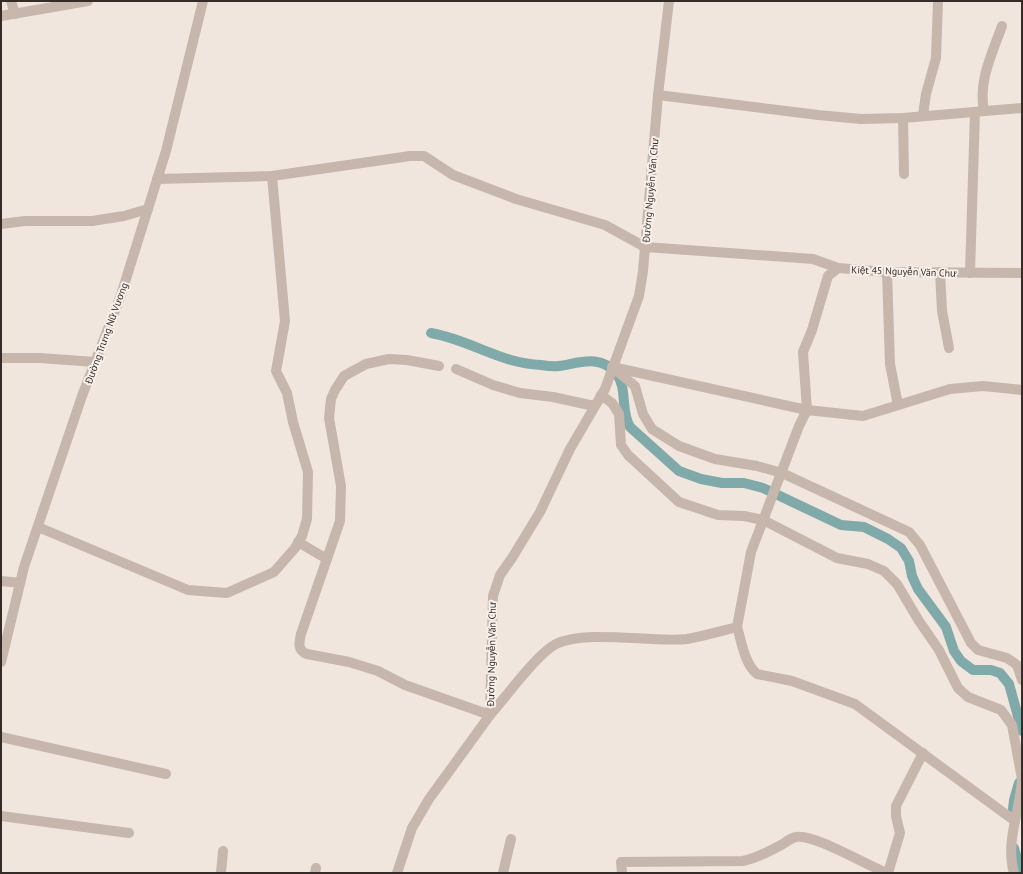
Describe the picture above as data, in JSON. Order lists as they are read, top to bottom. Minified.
{"streets":{"street":["Đường Nguyễn Văn Chư","Kiệt 45 Nguyễn Văn Chư","Đường Trưng Nữ Vương"]},"crossings":[["Đường Nguyễn Văn Chư","Kiệt 45 Nguyễn Văn Chư"]]}
